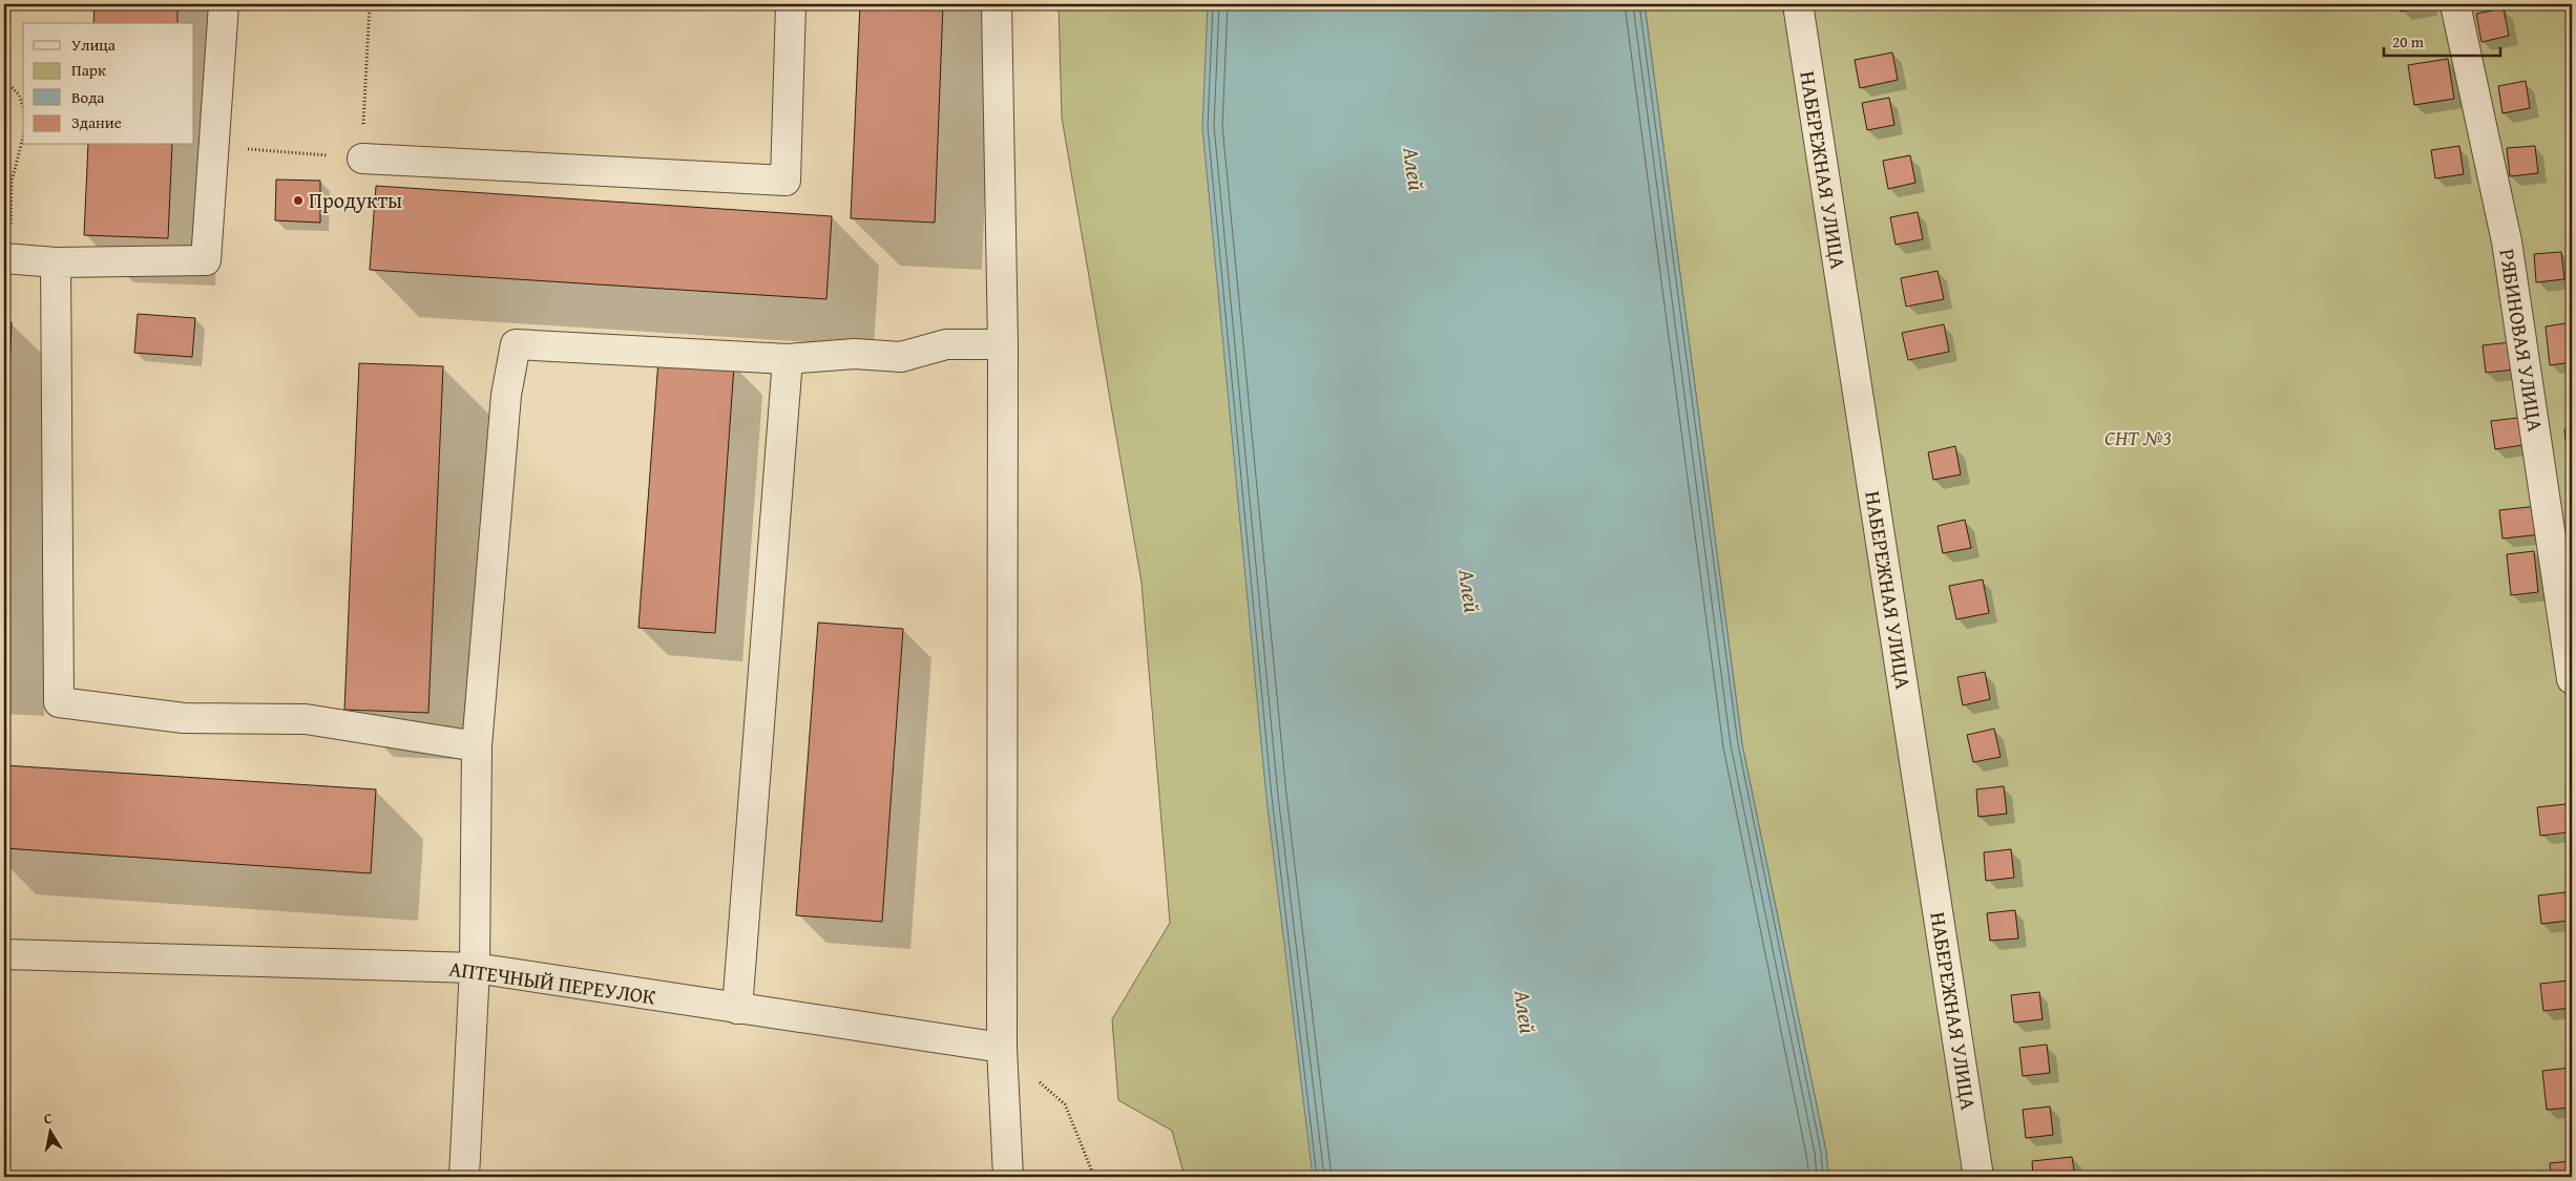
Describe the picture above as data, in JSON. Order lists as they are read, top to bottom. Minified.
{"streets":{"street":["НАБЕРЕЖНАЯ УЛИЦА","РЯБИНОВАЯ УЛИЦА","АПТЕЧНЫЙ ПЕРЕУЛОК"]},"water":["Алей"],"parks":["СНТ №3"],"places":["Продукты"],"legend":["Улица","Парк","Вода","Здание"],"scale_bar":"20 m","north":"top"}
